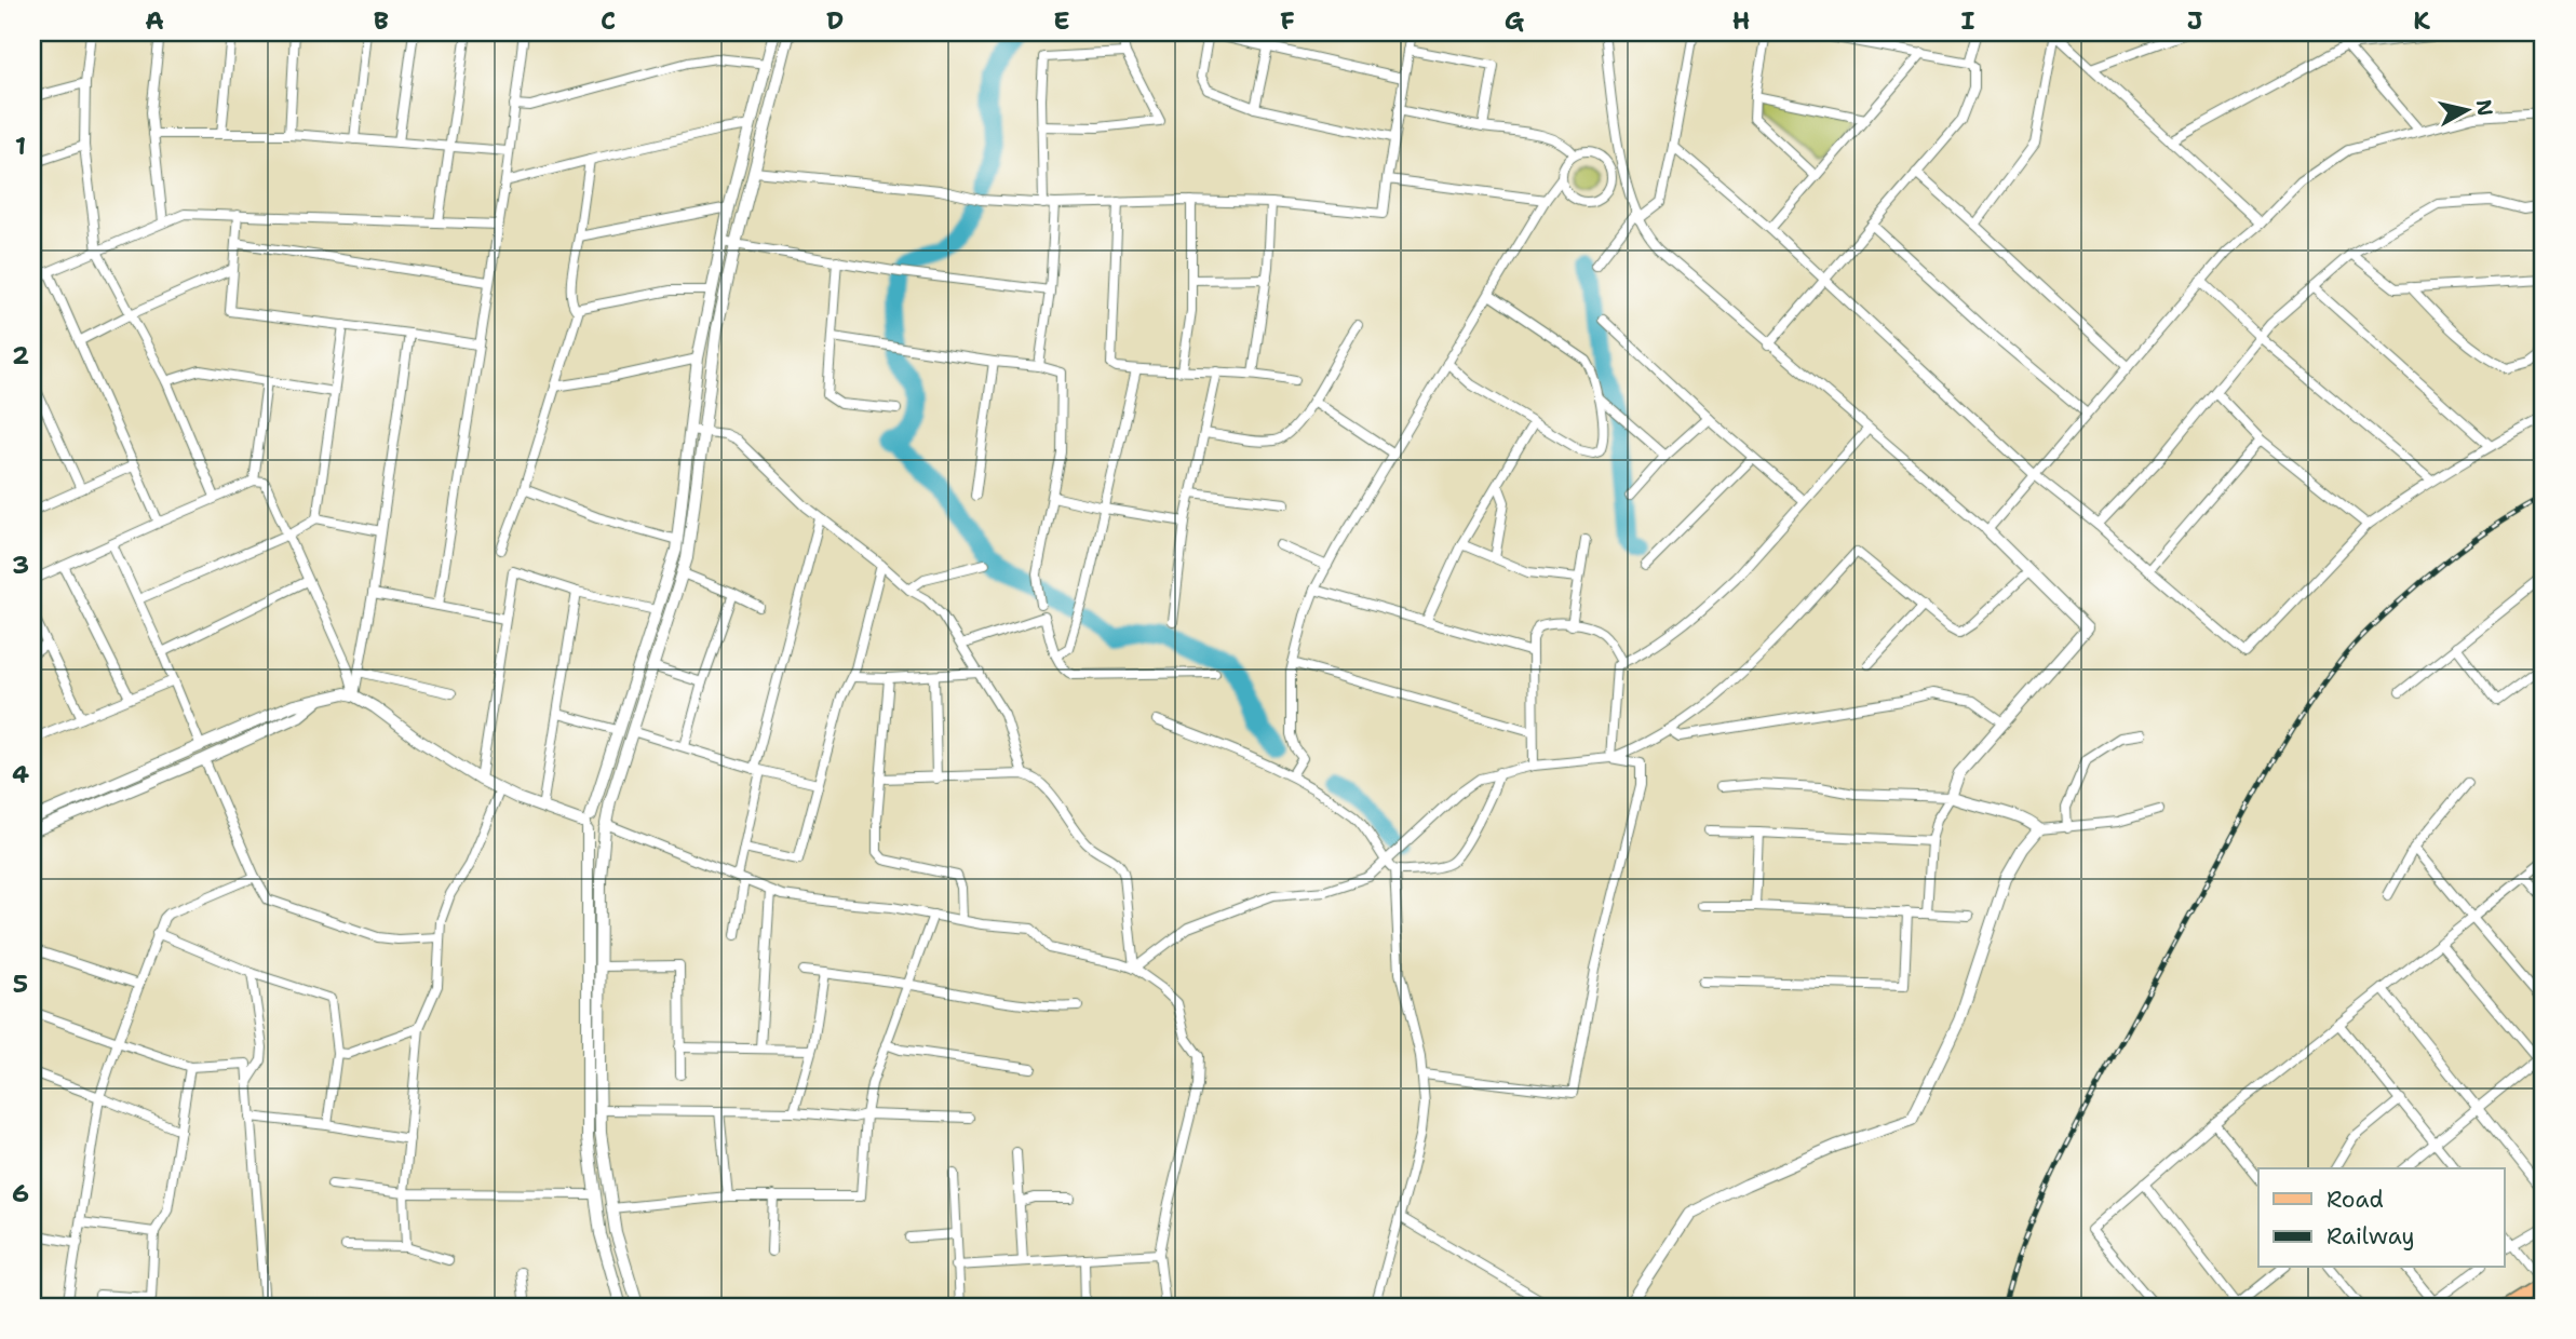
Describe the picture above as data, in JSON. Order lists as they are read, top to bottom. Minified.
{"legend":["Road","Railway"],"north":"right","grid":{"columns":["A","B","C","D","E","F","G","H","I","J","K"],"rows":["1","2","3","4","5","6"]}}
